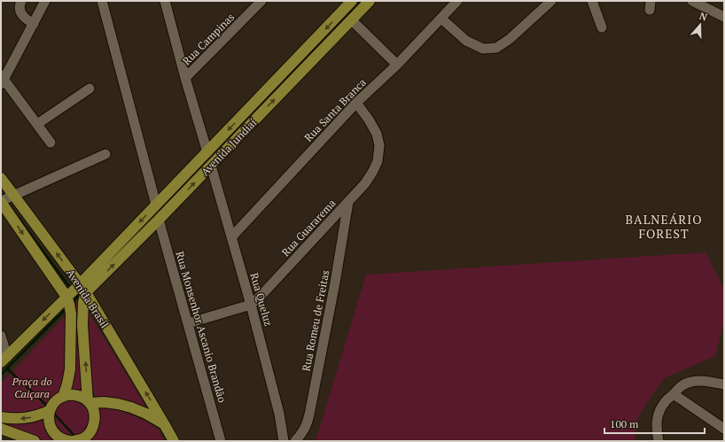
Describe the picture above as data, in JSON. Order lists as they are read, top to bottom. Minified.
{"streets":{"main road":["Avenida Jundiaí","Avenida Brasil"],"street":["Rua Campinas","Rua Santa Branca","Rua Guararema","Rua Queluz","Rua Romeu de Freitas","Rua Monsenhor Ascanio Brandão"]},"crossings":[["Rua Santa Branca","Rua Guararema"],["Rua Santa Branca","Rua Queluz"],["Avenida Jundiaí","Avenida Brasil"],["Avenida Jundiaí","Rua Queluz"],["Avenida Jundiaí","Rua Monsenhor Ascanio Brandão"],["Rua Guararema","Rua Queluz"],["Rua Guararema","Rua Romeu de Freitas"],["Rua Guararema","Rua Monsenhor Ascanio Brandão"]],"districts":["BALNEÁRIO FOREST"],"parks":["Praça do Caiçara"],"scale_bar":"100 m","north":"top"}
